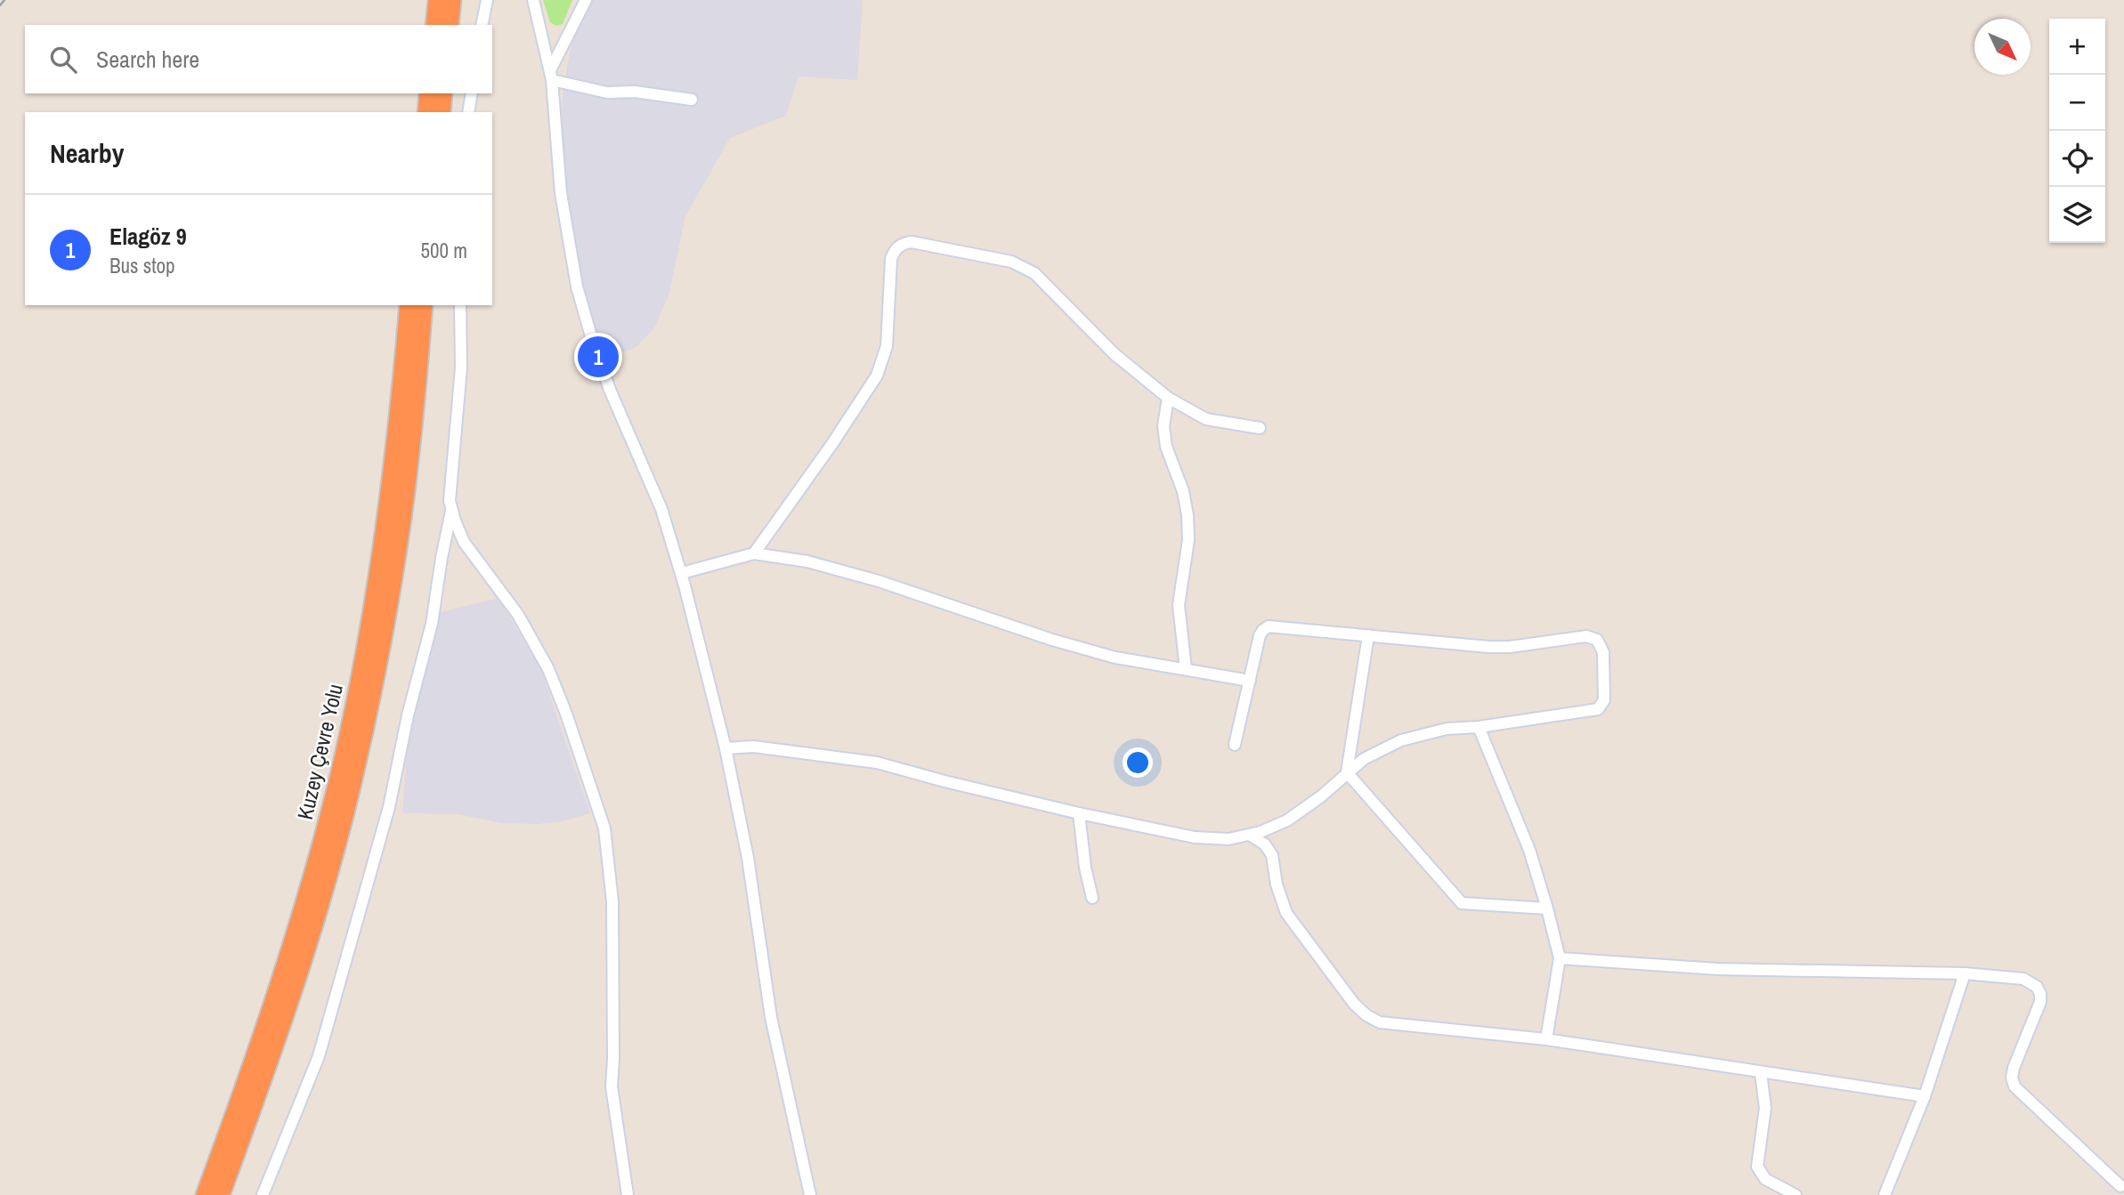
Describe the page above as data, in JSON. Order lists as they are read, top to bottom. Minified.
{"streets":{"highway":["Kuzey Çevre Yolu"]},"north":"bottom right","page":{"map_buttons":["+","−"],"search":"Search here","heading":"Nearby","list":[{"mark":"1","name":"Elagöz 9","note":"Bus stop","value":"500 m"}],"pins":"1"}}
